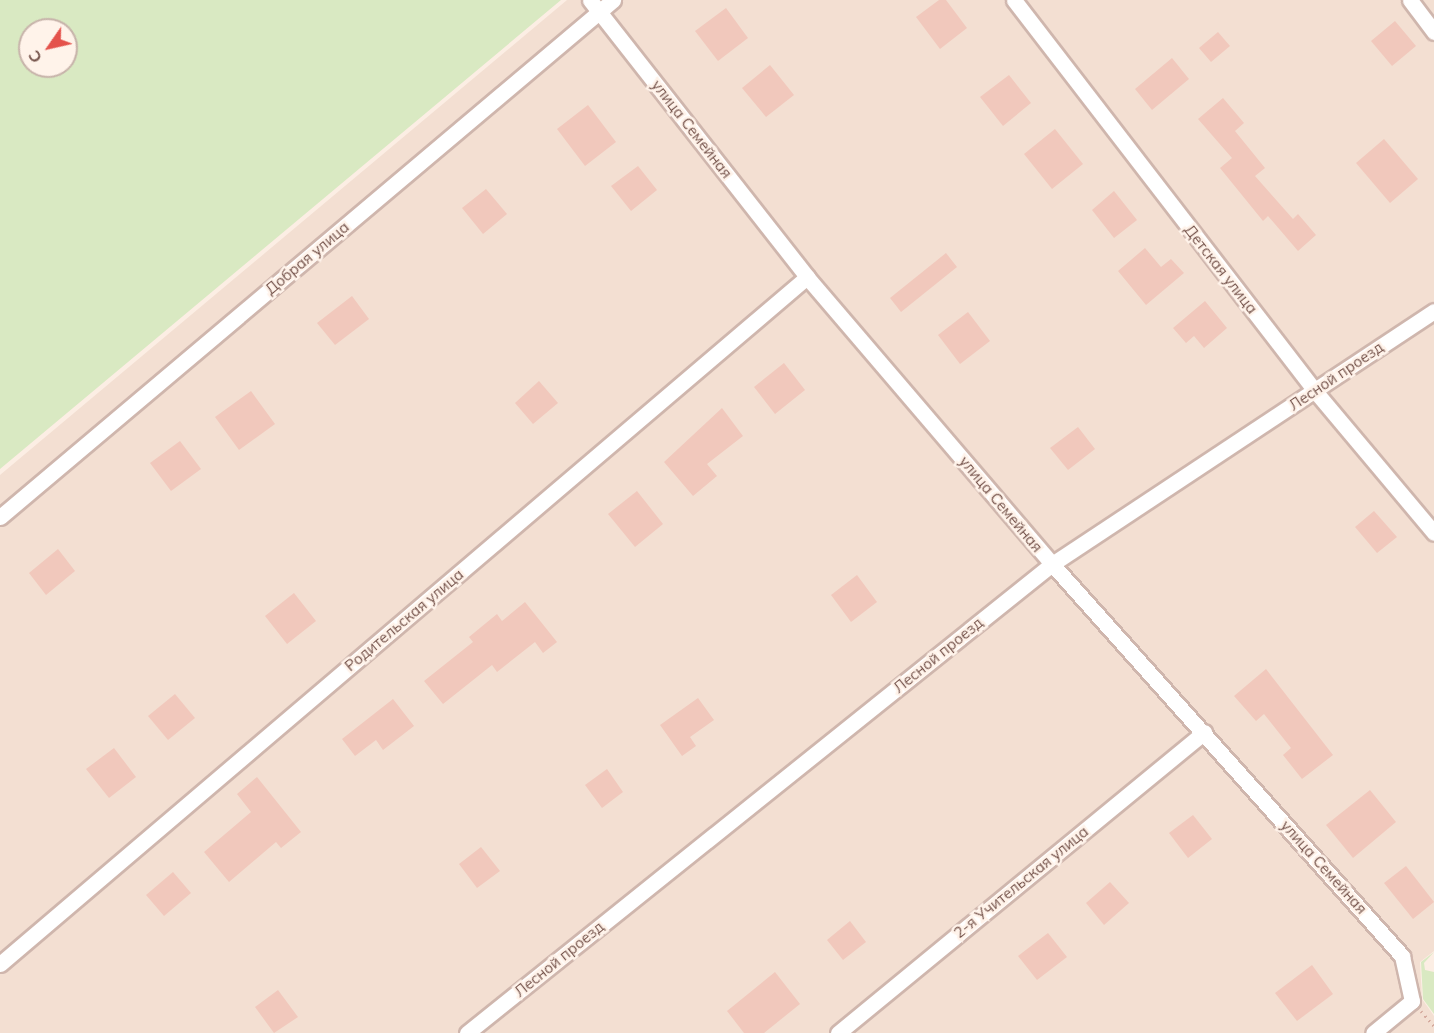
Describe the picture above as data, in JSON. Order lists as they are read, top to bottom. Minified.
{"streets":{"street":["улица Семейная","Добрая улица","Детская улица","Лесной проезд","Родительская улица","2-я Учительская улица"]},"crossings":[["улица Семейная","Добрая улица"],["улица Семейная","Лесной проезд"],["улица Семейная","Родительская улица"],["улица Семейная","2-я Учительская улица"],["Детская улица","Лесной проезд"]],"north":"bottom left"}
